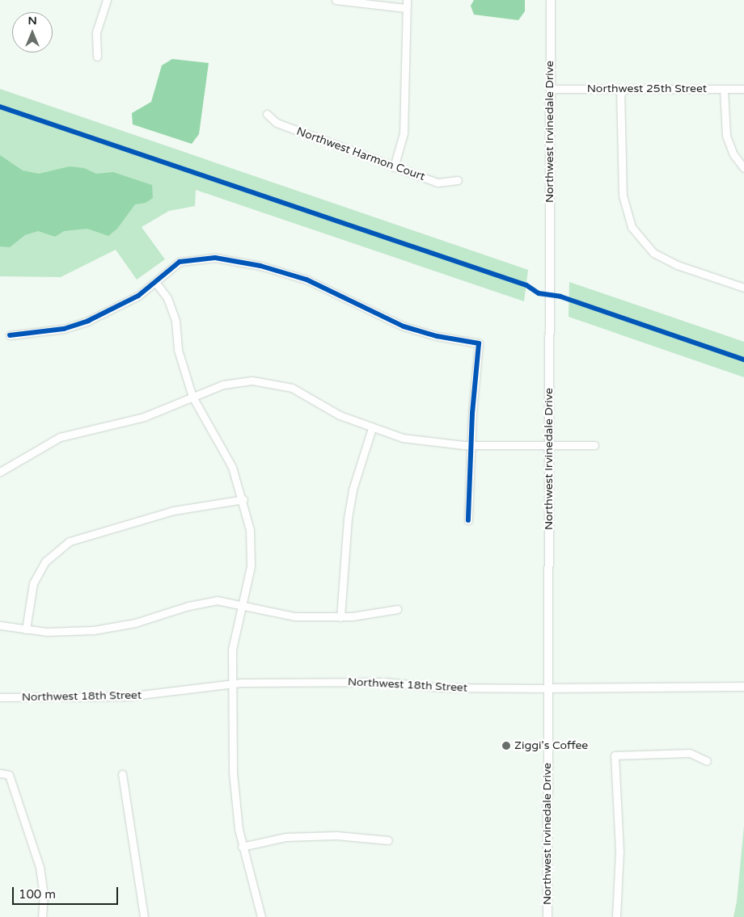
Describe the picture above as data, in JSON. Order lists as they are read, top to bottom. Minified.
{"streets":{"main road":["Northwest Irvinedale Drive","Northwest 18th Street"],"street":["Northwest 25th Street","Northwest Harmon Court"]},"crossings":[["Northwest 25th Street","Northwest Irvinedale Drive"],["Northwest Irvinedale Drive","Northwest 18th Street"]],"places":["Ziggi's Coffee"],"scale_bar":"100 m","north":"top"}
